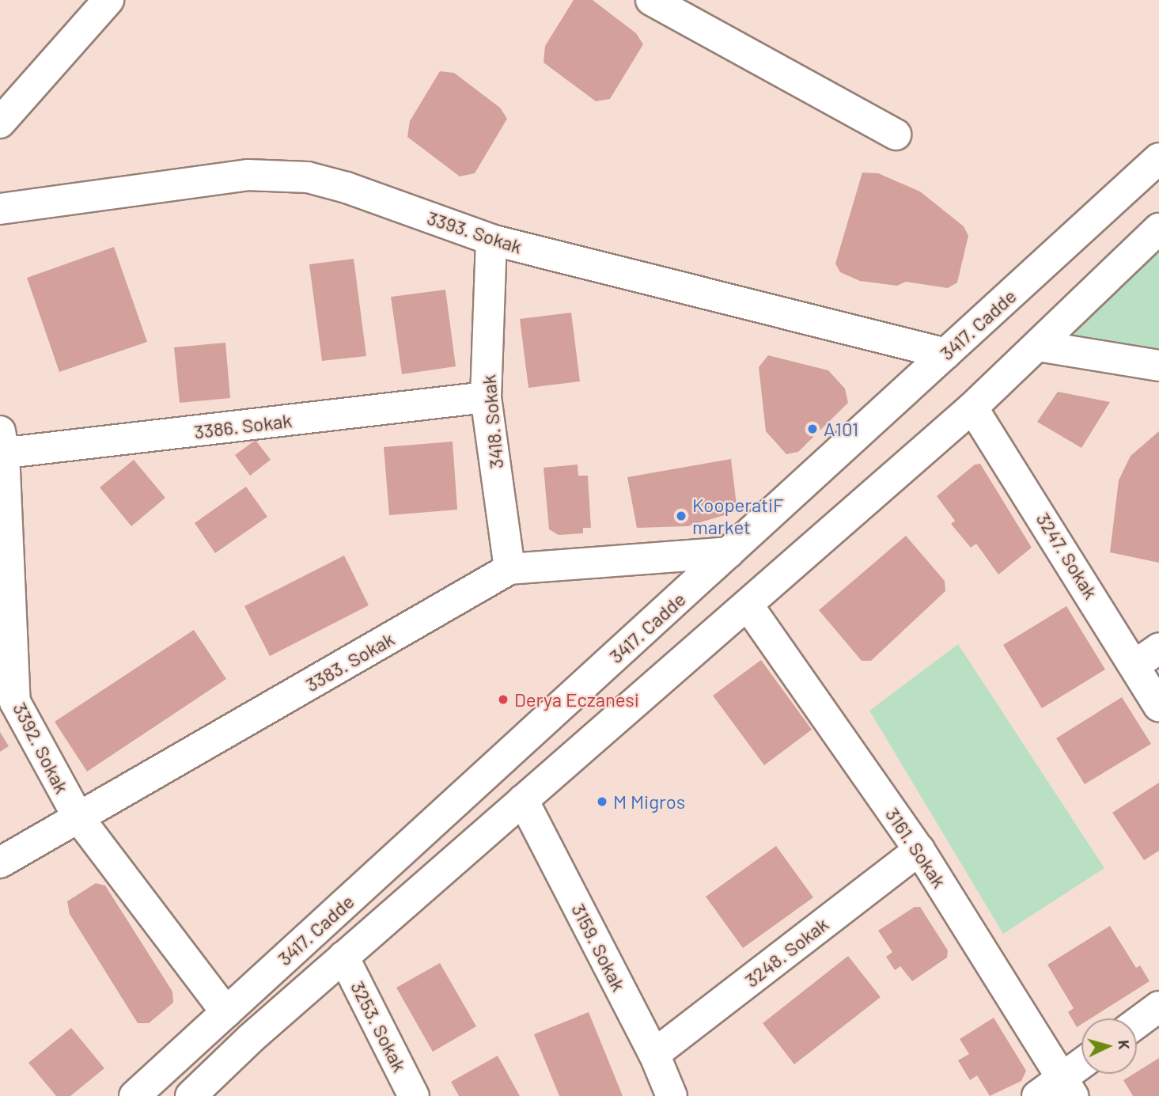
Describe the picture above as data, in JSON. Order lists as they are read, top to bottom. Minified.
{"streets":{"street":["3393. Sokak","3417. Cadde","3418. Sokak","3386. Sokak","3247. Sokak","3383. Sokak","3392. Sokak","3161. Sokak","3159. Sokak","3248. Sokak","3253. Sokak"]},"crossings":[["3393. Sokak","3417. Cadde"],["3393. Sokak","3418. Sokak"],["3417. Cadde","3247. Sokak"],["3417. Cadde","3383. Sokak"],["3417. Cadde","3392. Sokak"],["3417. Cadde","3161. Sokak"],["3417. Cadde","3159. Sokak"],["3417. Cadde","3253. Sokak"],["3418. Sokak","3386. Sokak"],["3418. Sokak","3383. Sokak"],["3386. Sokak","3392. Sokak"],["3383. Sokak","3392. Sokak"],["3161. Sokak","3248. Sokak"],["3159. Sokak","3248. Sokak"]],"places":["A101","KooperatiF market","Derya Eczanesi","M Migros"],"north":"right"}
